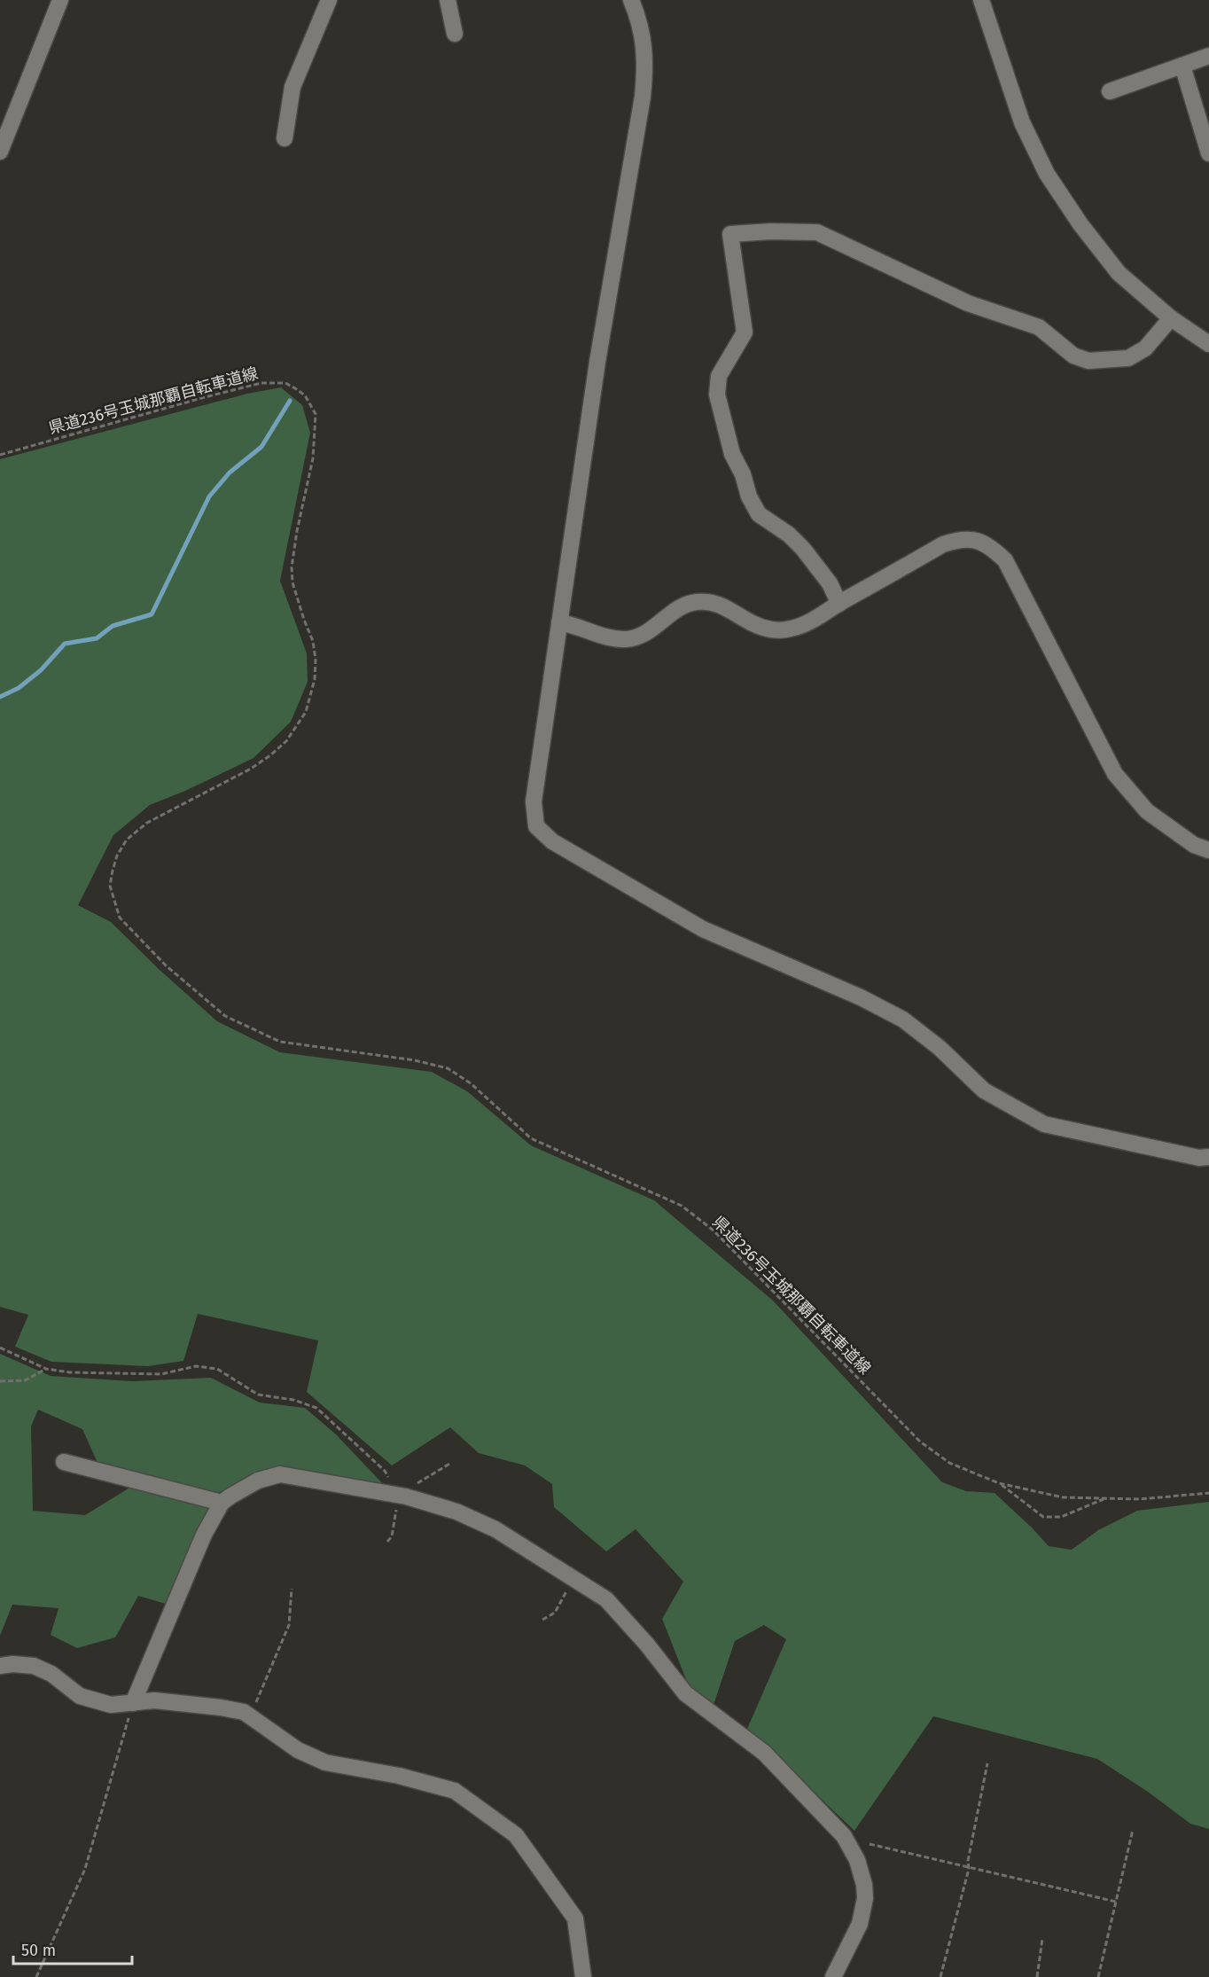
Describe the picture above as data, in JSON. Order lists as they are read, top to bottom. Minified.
{"streets":{"path":["県道236号玉城那覇自転車道線"]},"scale_bar":"50 m"}
